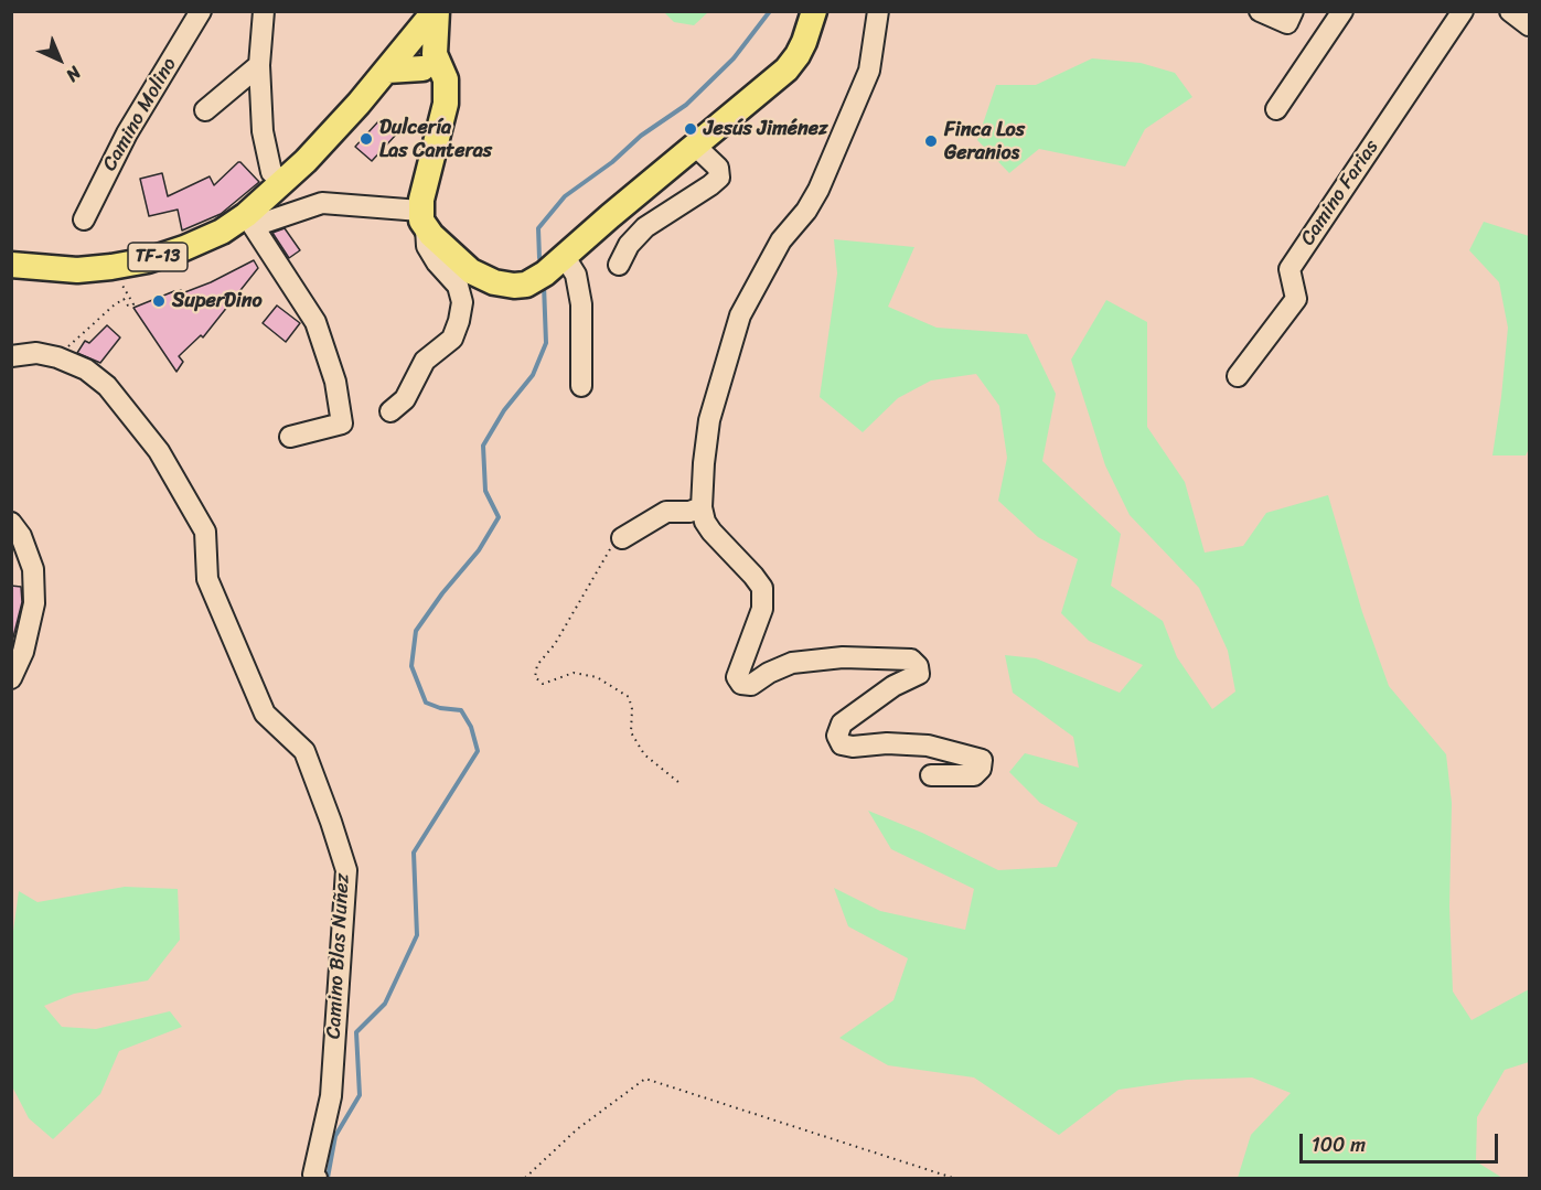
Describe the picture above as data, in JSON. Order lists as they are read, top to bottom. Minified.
{"streets":{"main road":["TF-13"],"street":["Camino Molino","Camino Farias","Camino Blas Nuñez"]},"places":["Jesús Jiménez","Dulcería Las Canteras","Finca Los Geranios","SuperDino"],"scale_bar":"100 m","north":"bottom right"}
